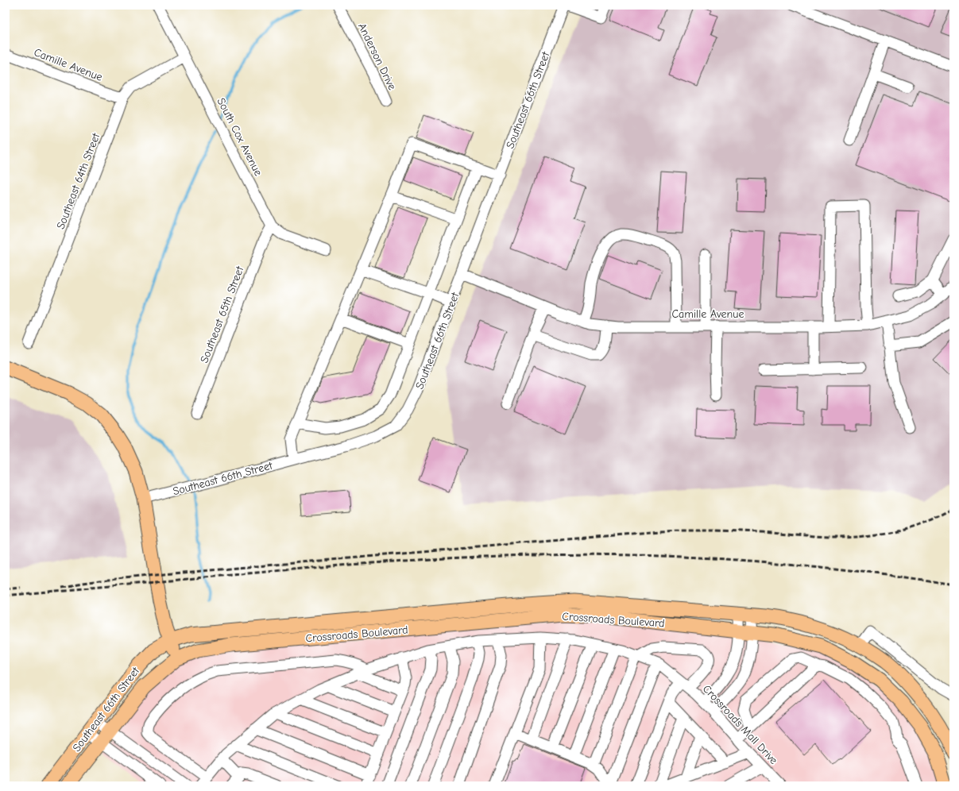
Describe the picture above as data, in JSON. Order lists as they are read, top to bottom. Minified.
{"streets":{"main road":["Southeast 66th Street","Crossroads Boulevard"],"street":["Anderson Drive","Camille Avenue","South Cox Avenue","Southeast 64th Street","Southeast 65th Street","Crossroads Mall Drive"]},"crossings":[["Camille Avenue","Southeast 66th Street"],["Camille Avenue","Southeast 64th Street"],["Southeast 66th Street","Crossroads Boulevard"],["South Cox Avenue","Southeast 64th Street"],["South Cox Avenue","Southeast 65th Street"]]}
